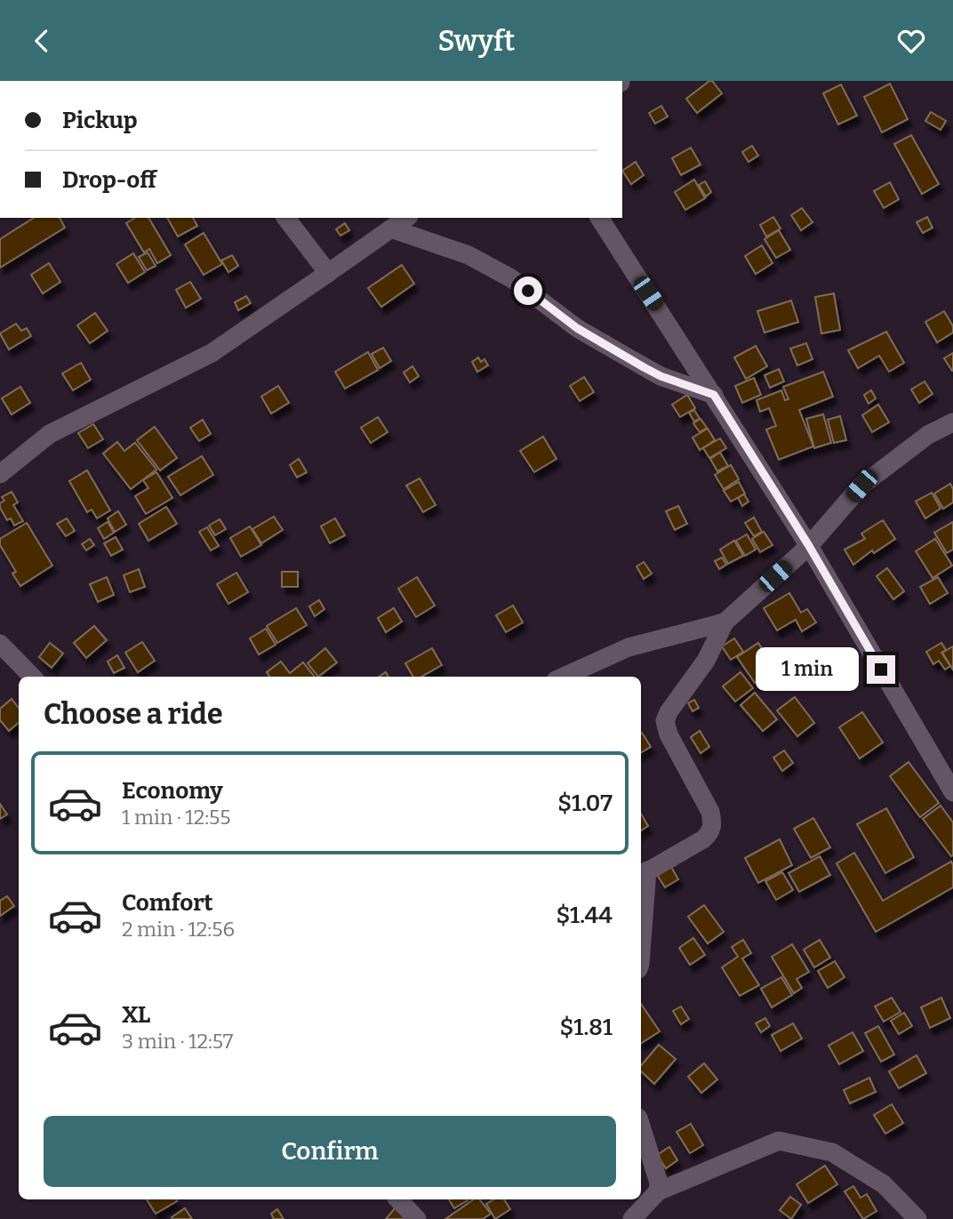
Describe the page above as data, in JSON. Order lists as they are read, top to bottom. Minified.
{"page":{"header":"Swyft","banner":["Pickup","Drop-off"],"bubble":"1 min","heading":"Choose a ride","list":[{"name":"Economy","note":"1 min · 12:55","value":"$1.07"},{"name":"Comfort","note":"2 min · 12:56","value":"$1.44"},{"name":"XL","note":"3 min · 12:57","value":"$1.81"}],"buttons":"Confirm"}}
